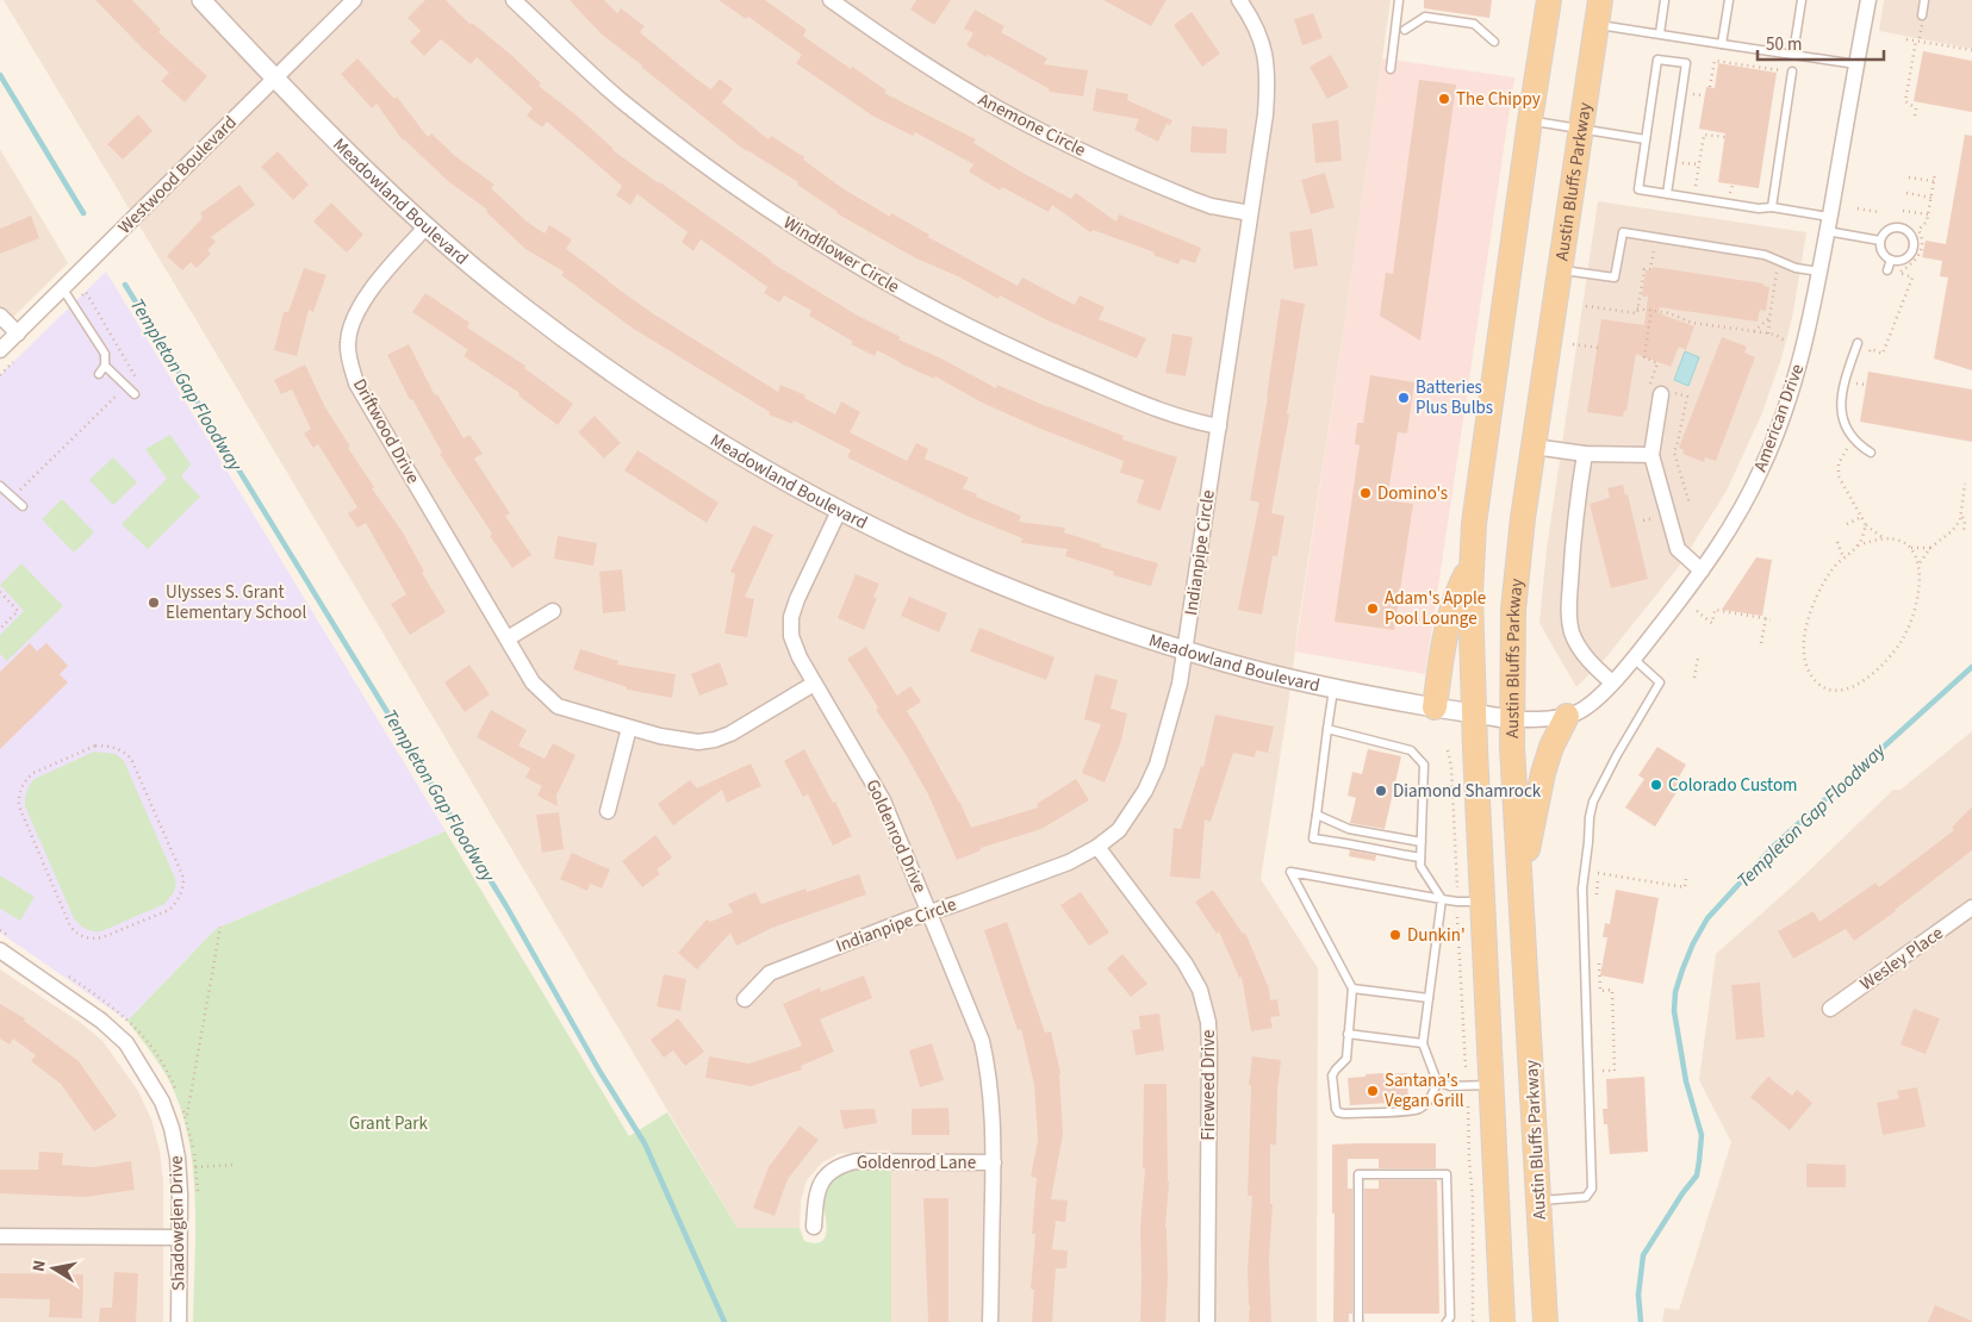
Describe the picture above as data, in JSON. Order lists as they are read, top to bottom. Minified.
{"streets":{"main road":["Austin Bluffs Parkway"],"street":["Anemone Circle","Westwood Boulevard","Meadowland Boulevard","Windflower Circle","American Drive","Driftwood Drive","Indianpipe Circle","Goldenrod Drive","Wesley Place","Fireweed Drive","Goldenrod Lane","Shadowglen Drive"]},"crossings":[["Anemone Circle","Indianpipe Circle"],["Westwood Boulevard","Meadowland Boulevard"],["Austin Bluffs Parkway","Meadowland Boulevard"],["Austin Bluffs Parkway","American Drive"],["Meadowland Boulevard","American Drive"],["Meadowland Boulevard","Driftwood Drive"],["Meadowland Boulevard","Indianpipe Circle"],["Meadowland Boulevard","Goldenrod Drive"],["Windflower Circle","Indianpipe Circle"],["Driftwood Drive","Goldenrod Drive"],["Indianpipe Circle","Goldenrod Drive"],["Indianpipe Circle","Fireweed Drive"],["Goldenrod Drive","Goldenrod Lane"]],"water":["Templeton Gap Floodway"],"parks":["Grant Park"],"places":["The Chippy","Batteries Plus Bulbs","Domino's","Ulysses S. Grant Elementary School","Adam's Apple Pool Lounge","Colorado Custom","Diamond Shamrock","Dunkin'","Santana's Vegan Grill"],"scale_bar":"50 m","north":"left"}
